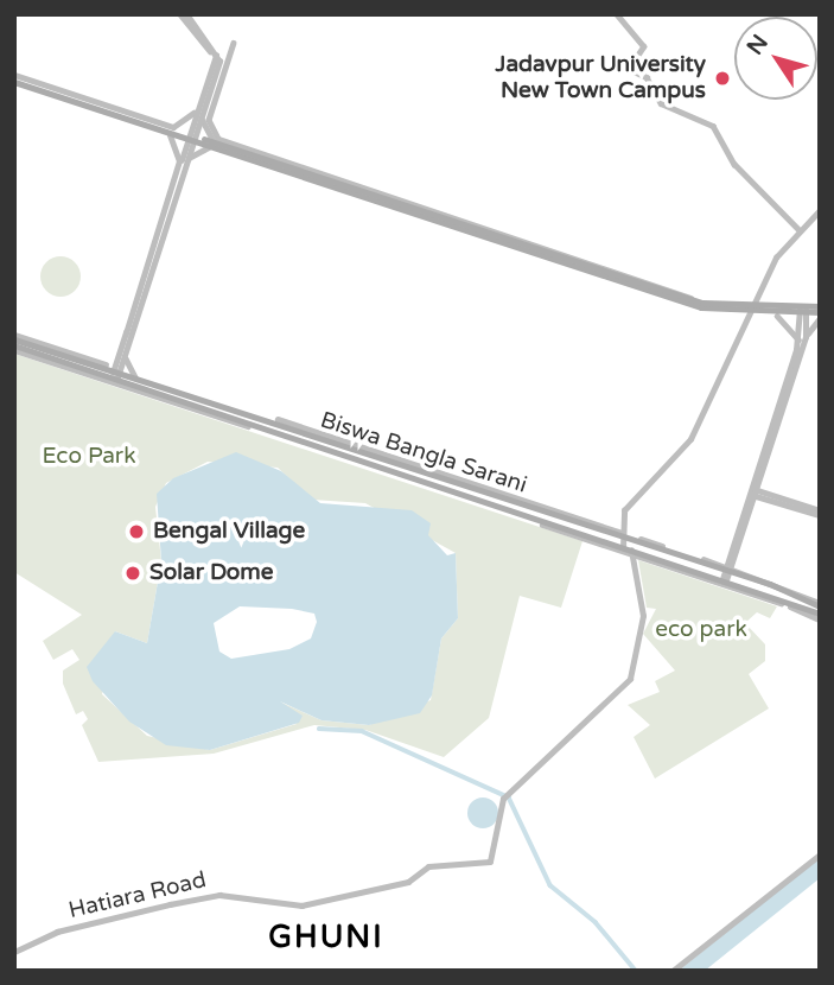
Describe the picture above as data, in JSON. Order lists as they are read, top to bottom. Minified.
{"streets":{"main road":["Biswa Bangla Sarani"],"street":["Hatiara Road"]},"crossings":[["Biswa Bangla Sarani","Hatiara Road"]],"districts":["GHUNI"],"parks":["Eco Park","eco park"],"places":["Jadavpur University New Town Campus","Bengal Village","Solar Dome"],"north":"top left"}
